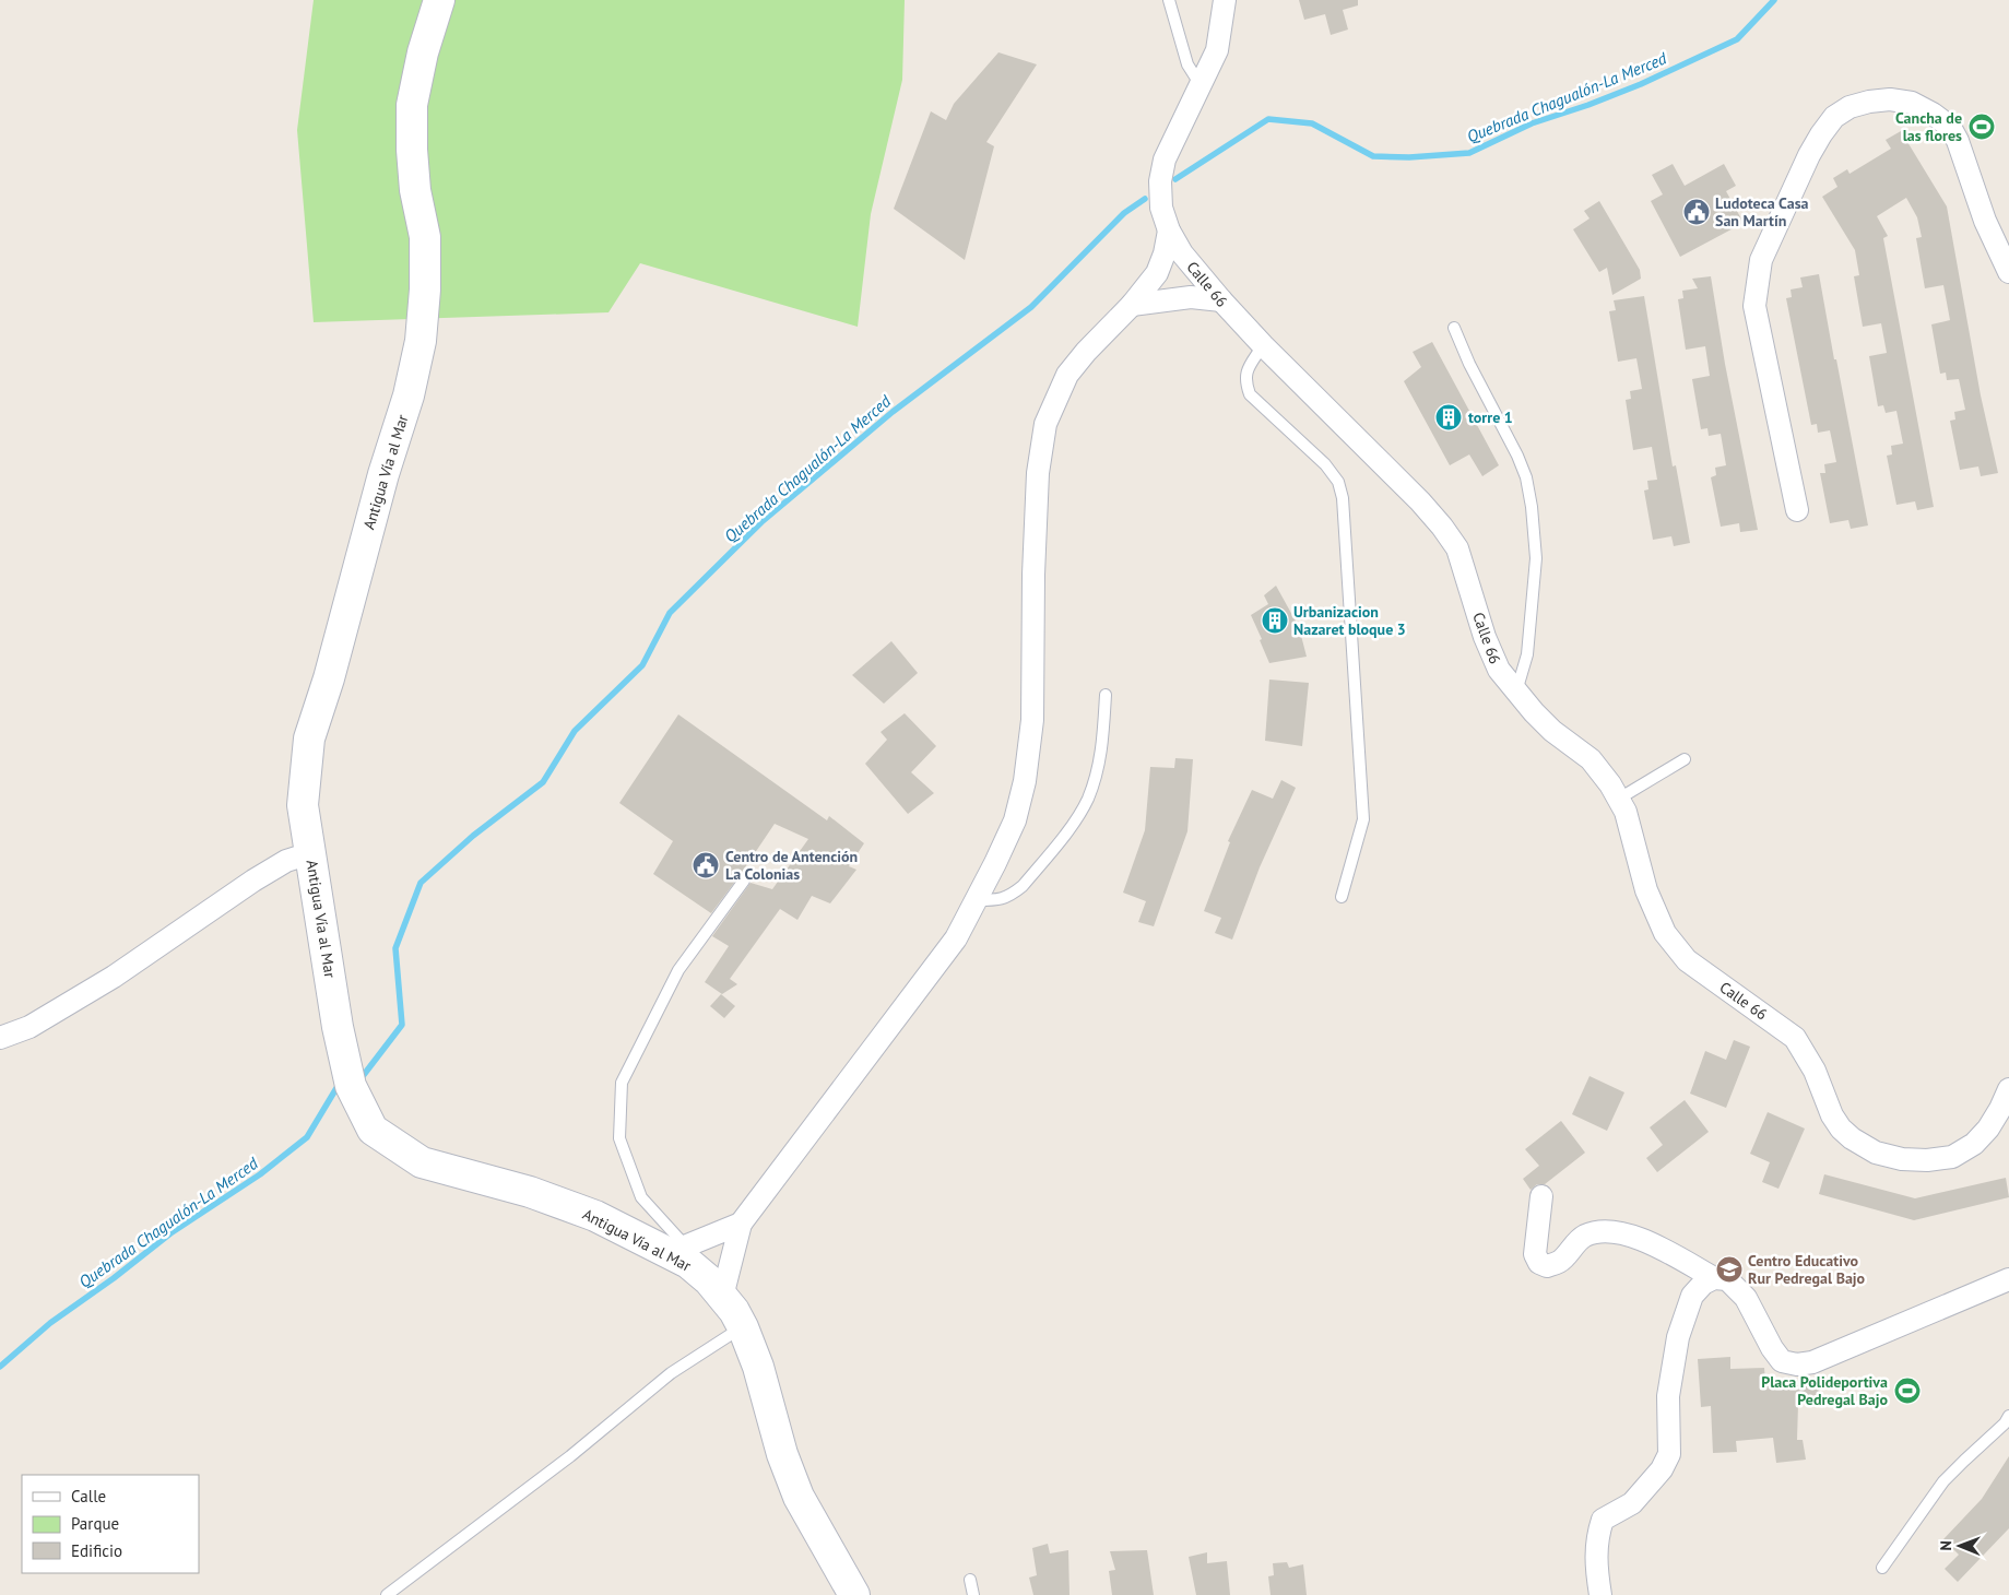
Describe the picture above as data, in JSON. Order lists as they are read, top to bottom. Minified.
{"streets":{"main road":["Antigua Vía al Mar"],"street":["Calle 66"]},"water":["Quebrada Chagualón-La Merced"],"places":{"sports":["Cancha de las flores","Placa Polideportiva Pedregal Bajo"],"public building":["Ludoteca Casa San Martín","Centro de Antención La Colonias"],"building":["torre 1","Urbanizacion Nazaret bloque 3"],"school or university":["Centro Educativo Rur Pedregal Bajo"]},"legend":["Calle","Parque","Edificio"],"north":"left"}
